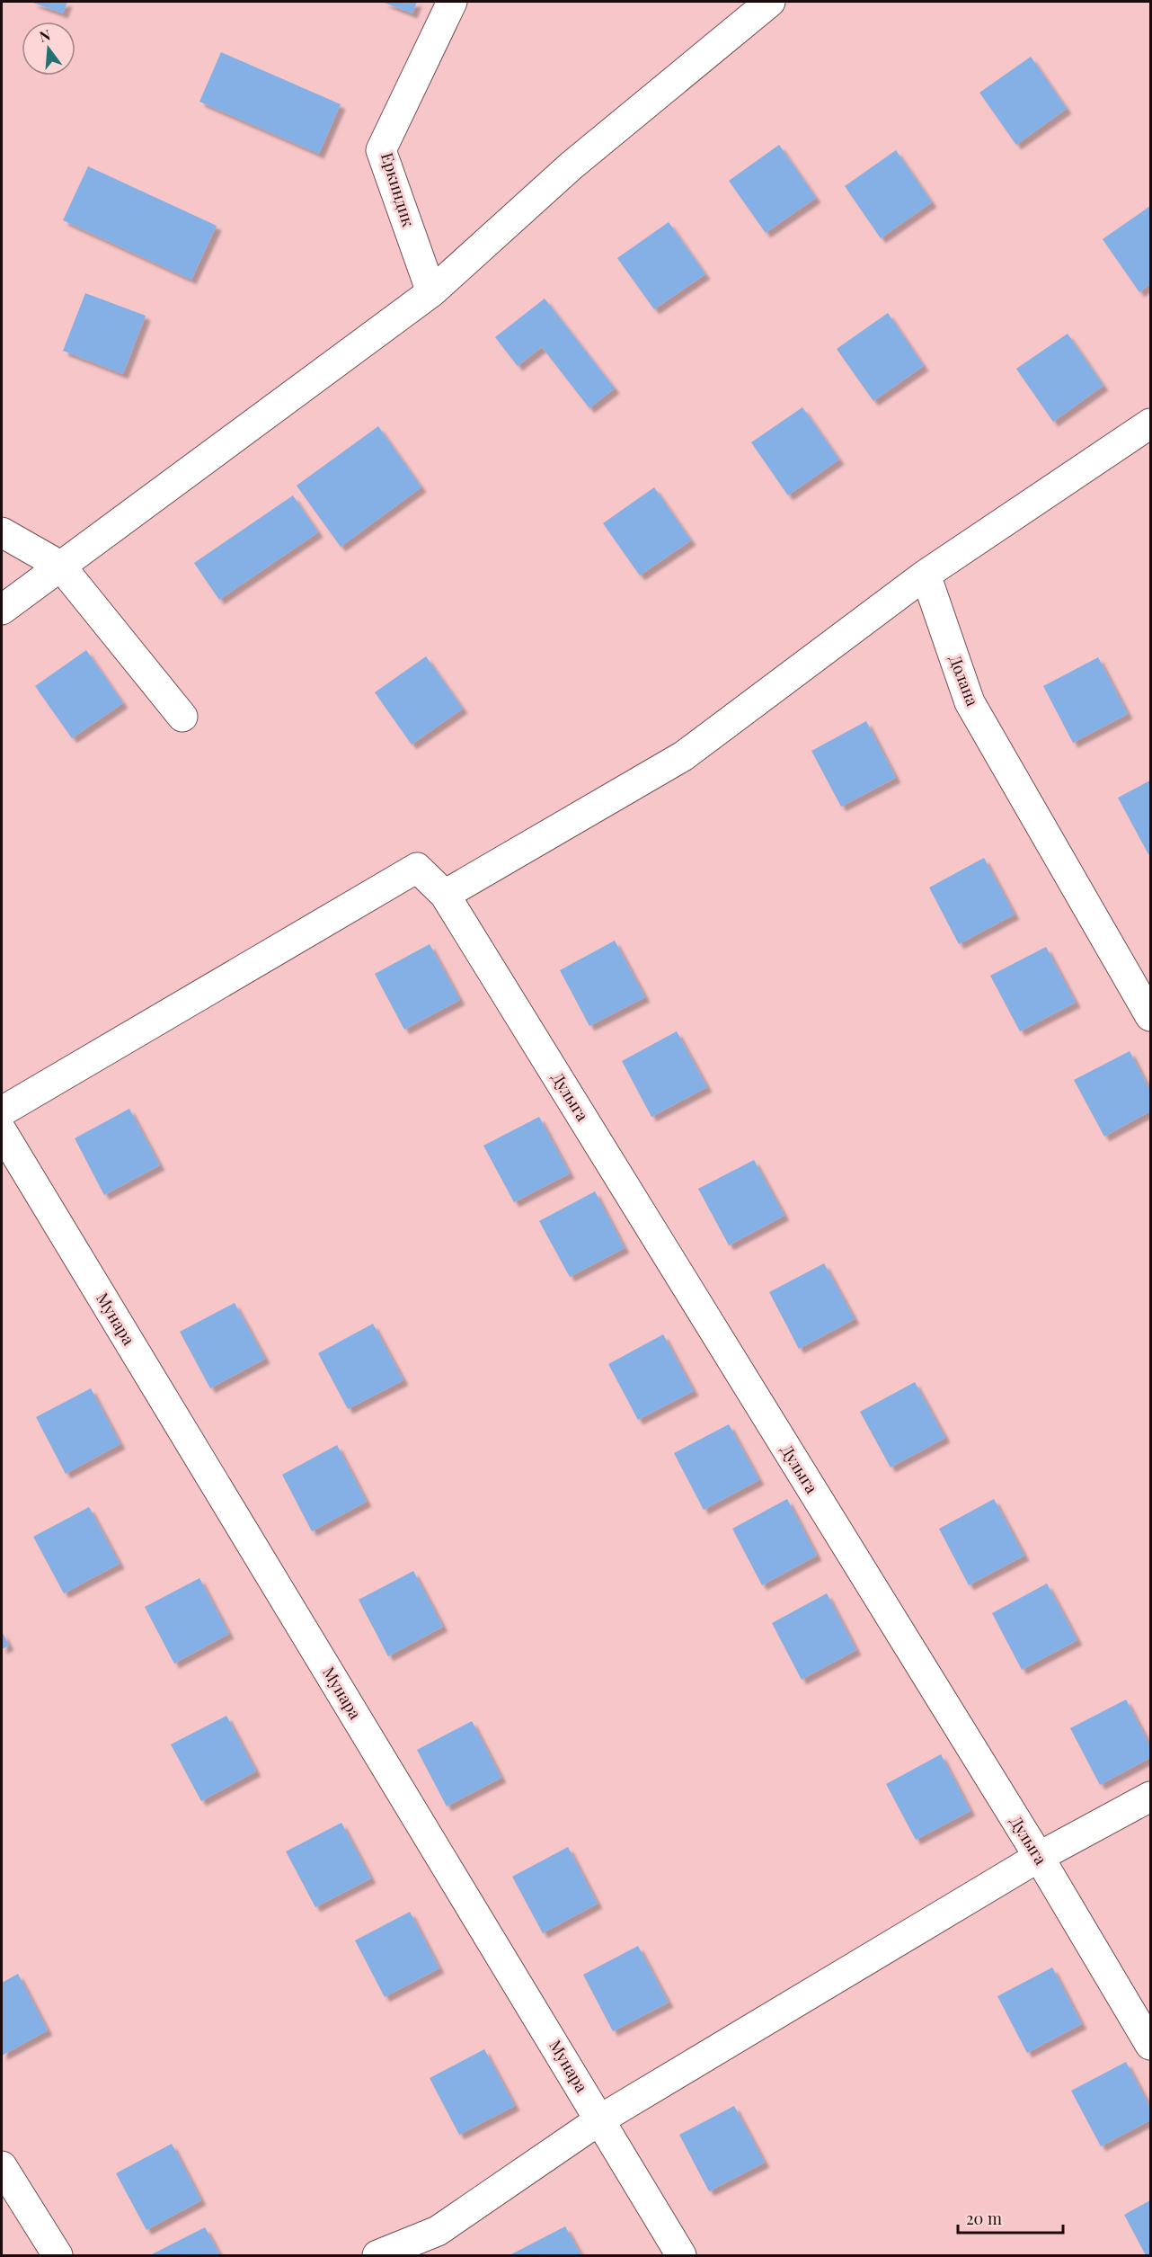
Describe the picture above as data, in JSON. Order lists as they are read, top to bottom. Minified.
{"streets":{"street":["Еркиндик","Долана","Дулыга","Мунара"]},"scale_bar":"20 m","north":"top"}
